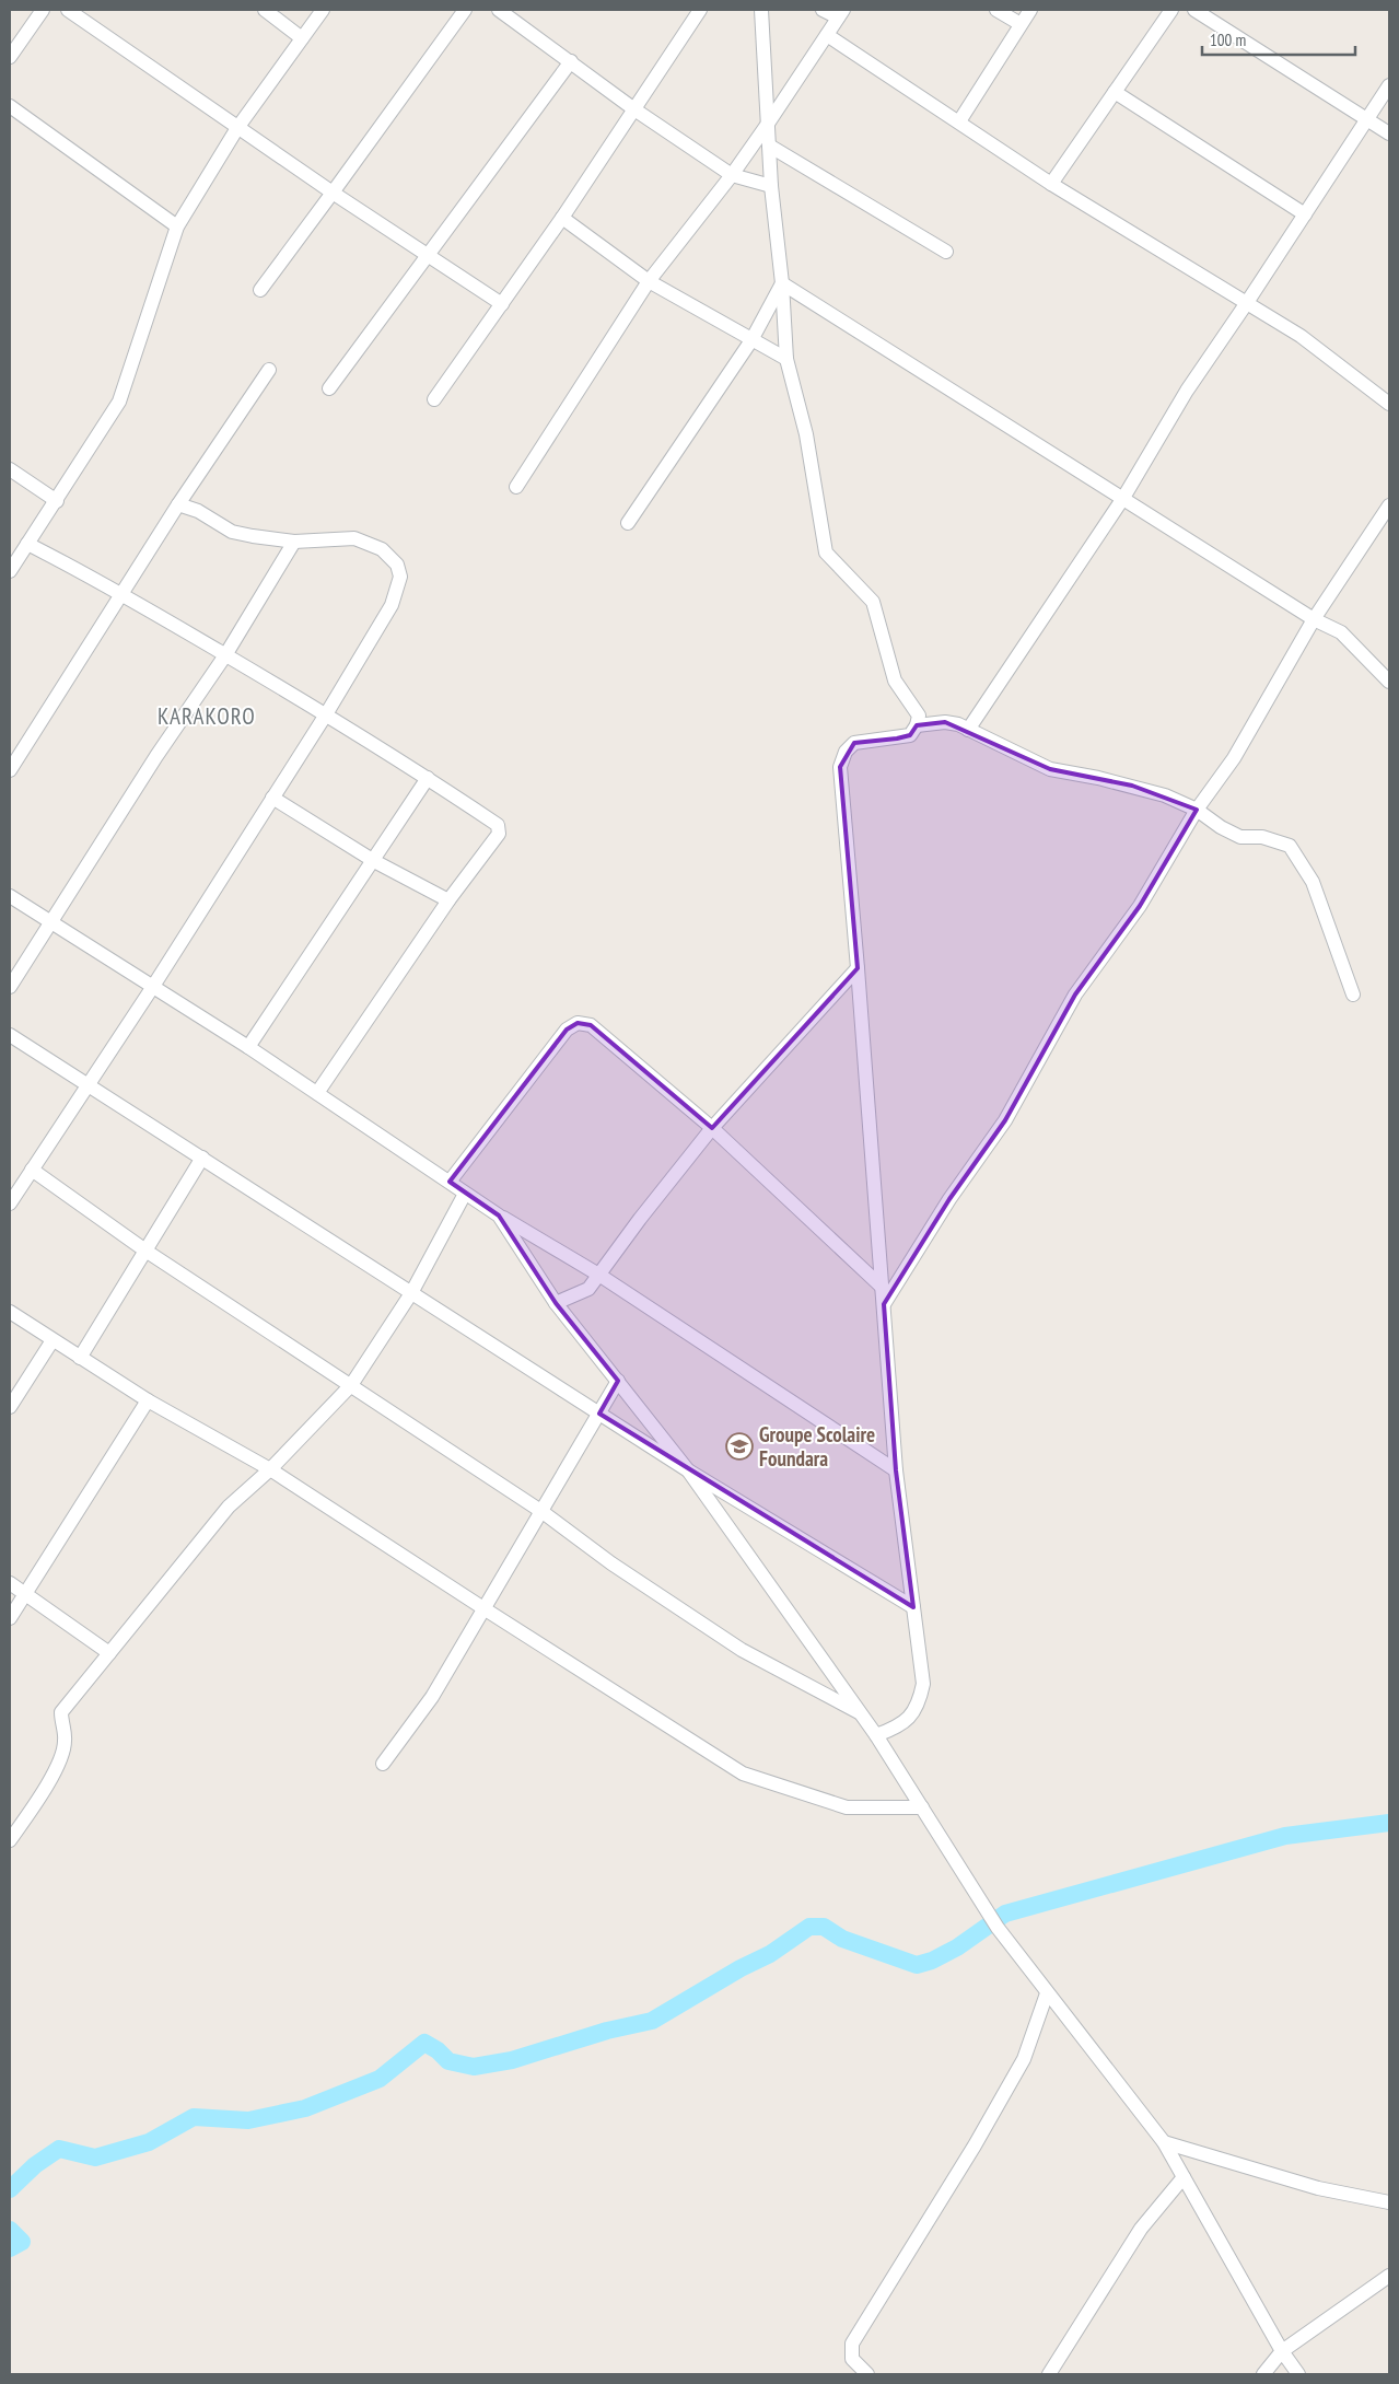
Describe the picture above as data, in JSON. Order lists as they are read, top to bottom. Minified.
{"districts":["KARAKORO"],"places":{"school or university":["Groupe Scolaire Foundara"]},"scale_bar":"100 m"}
